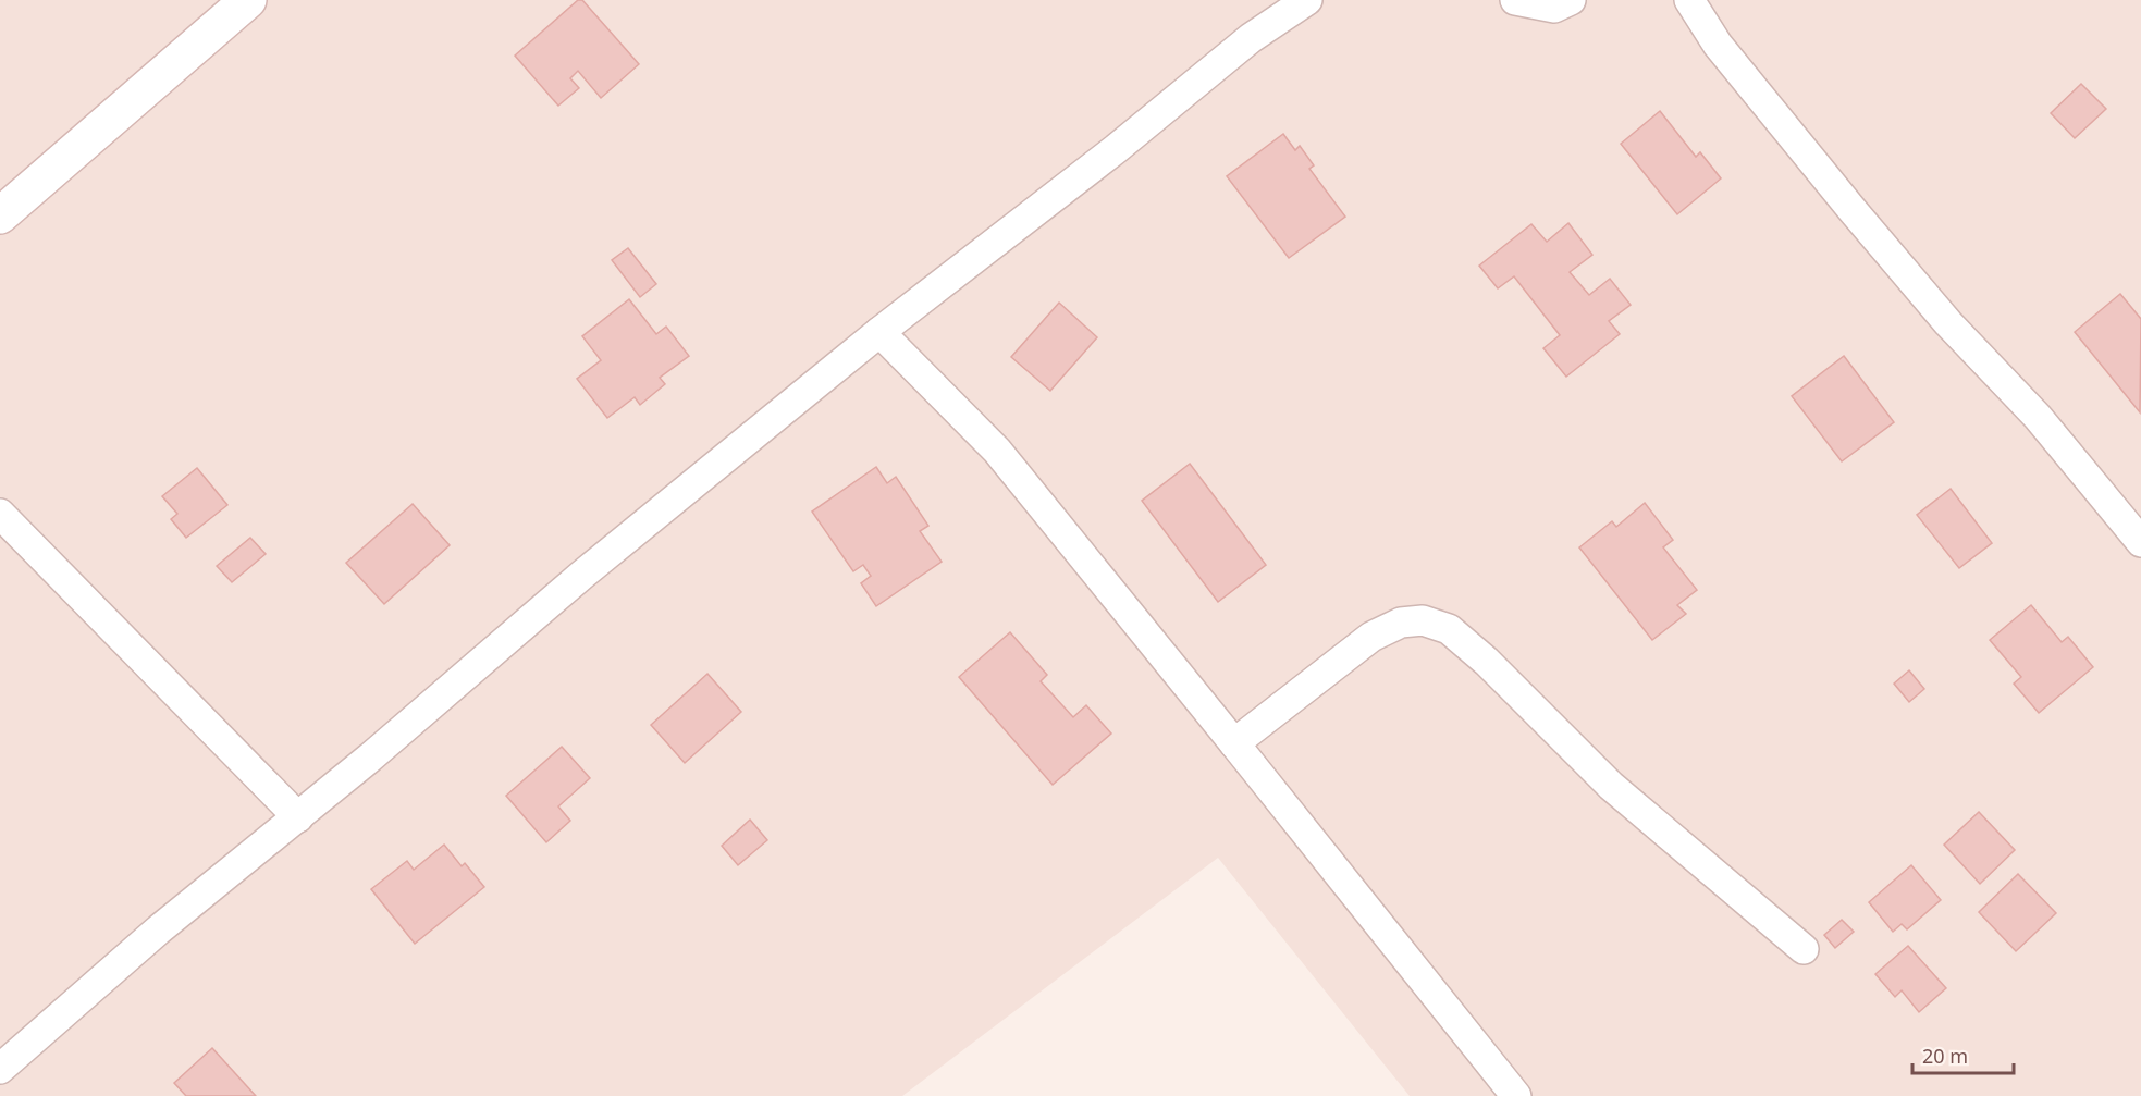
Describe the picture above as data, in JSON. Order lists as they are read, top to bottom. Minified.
{"scale_bar":"20 m"}
